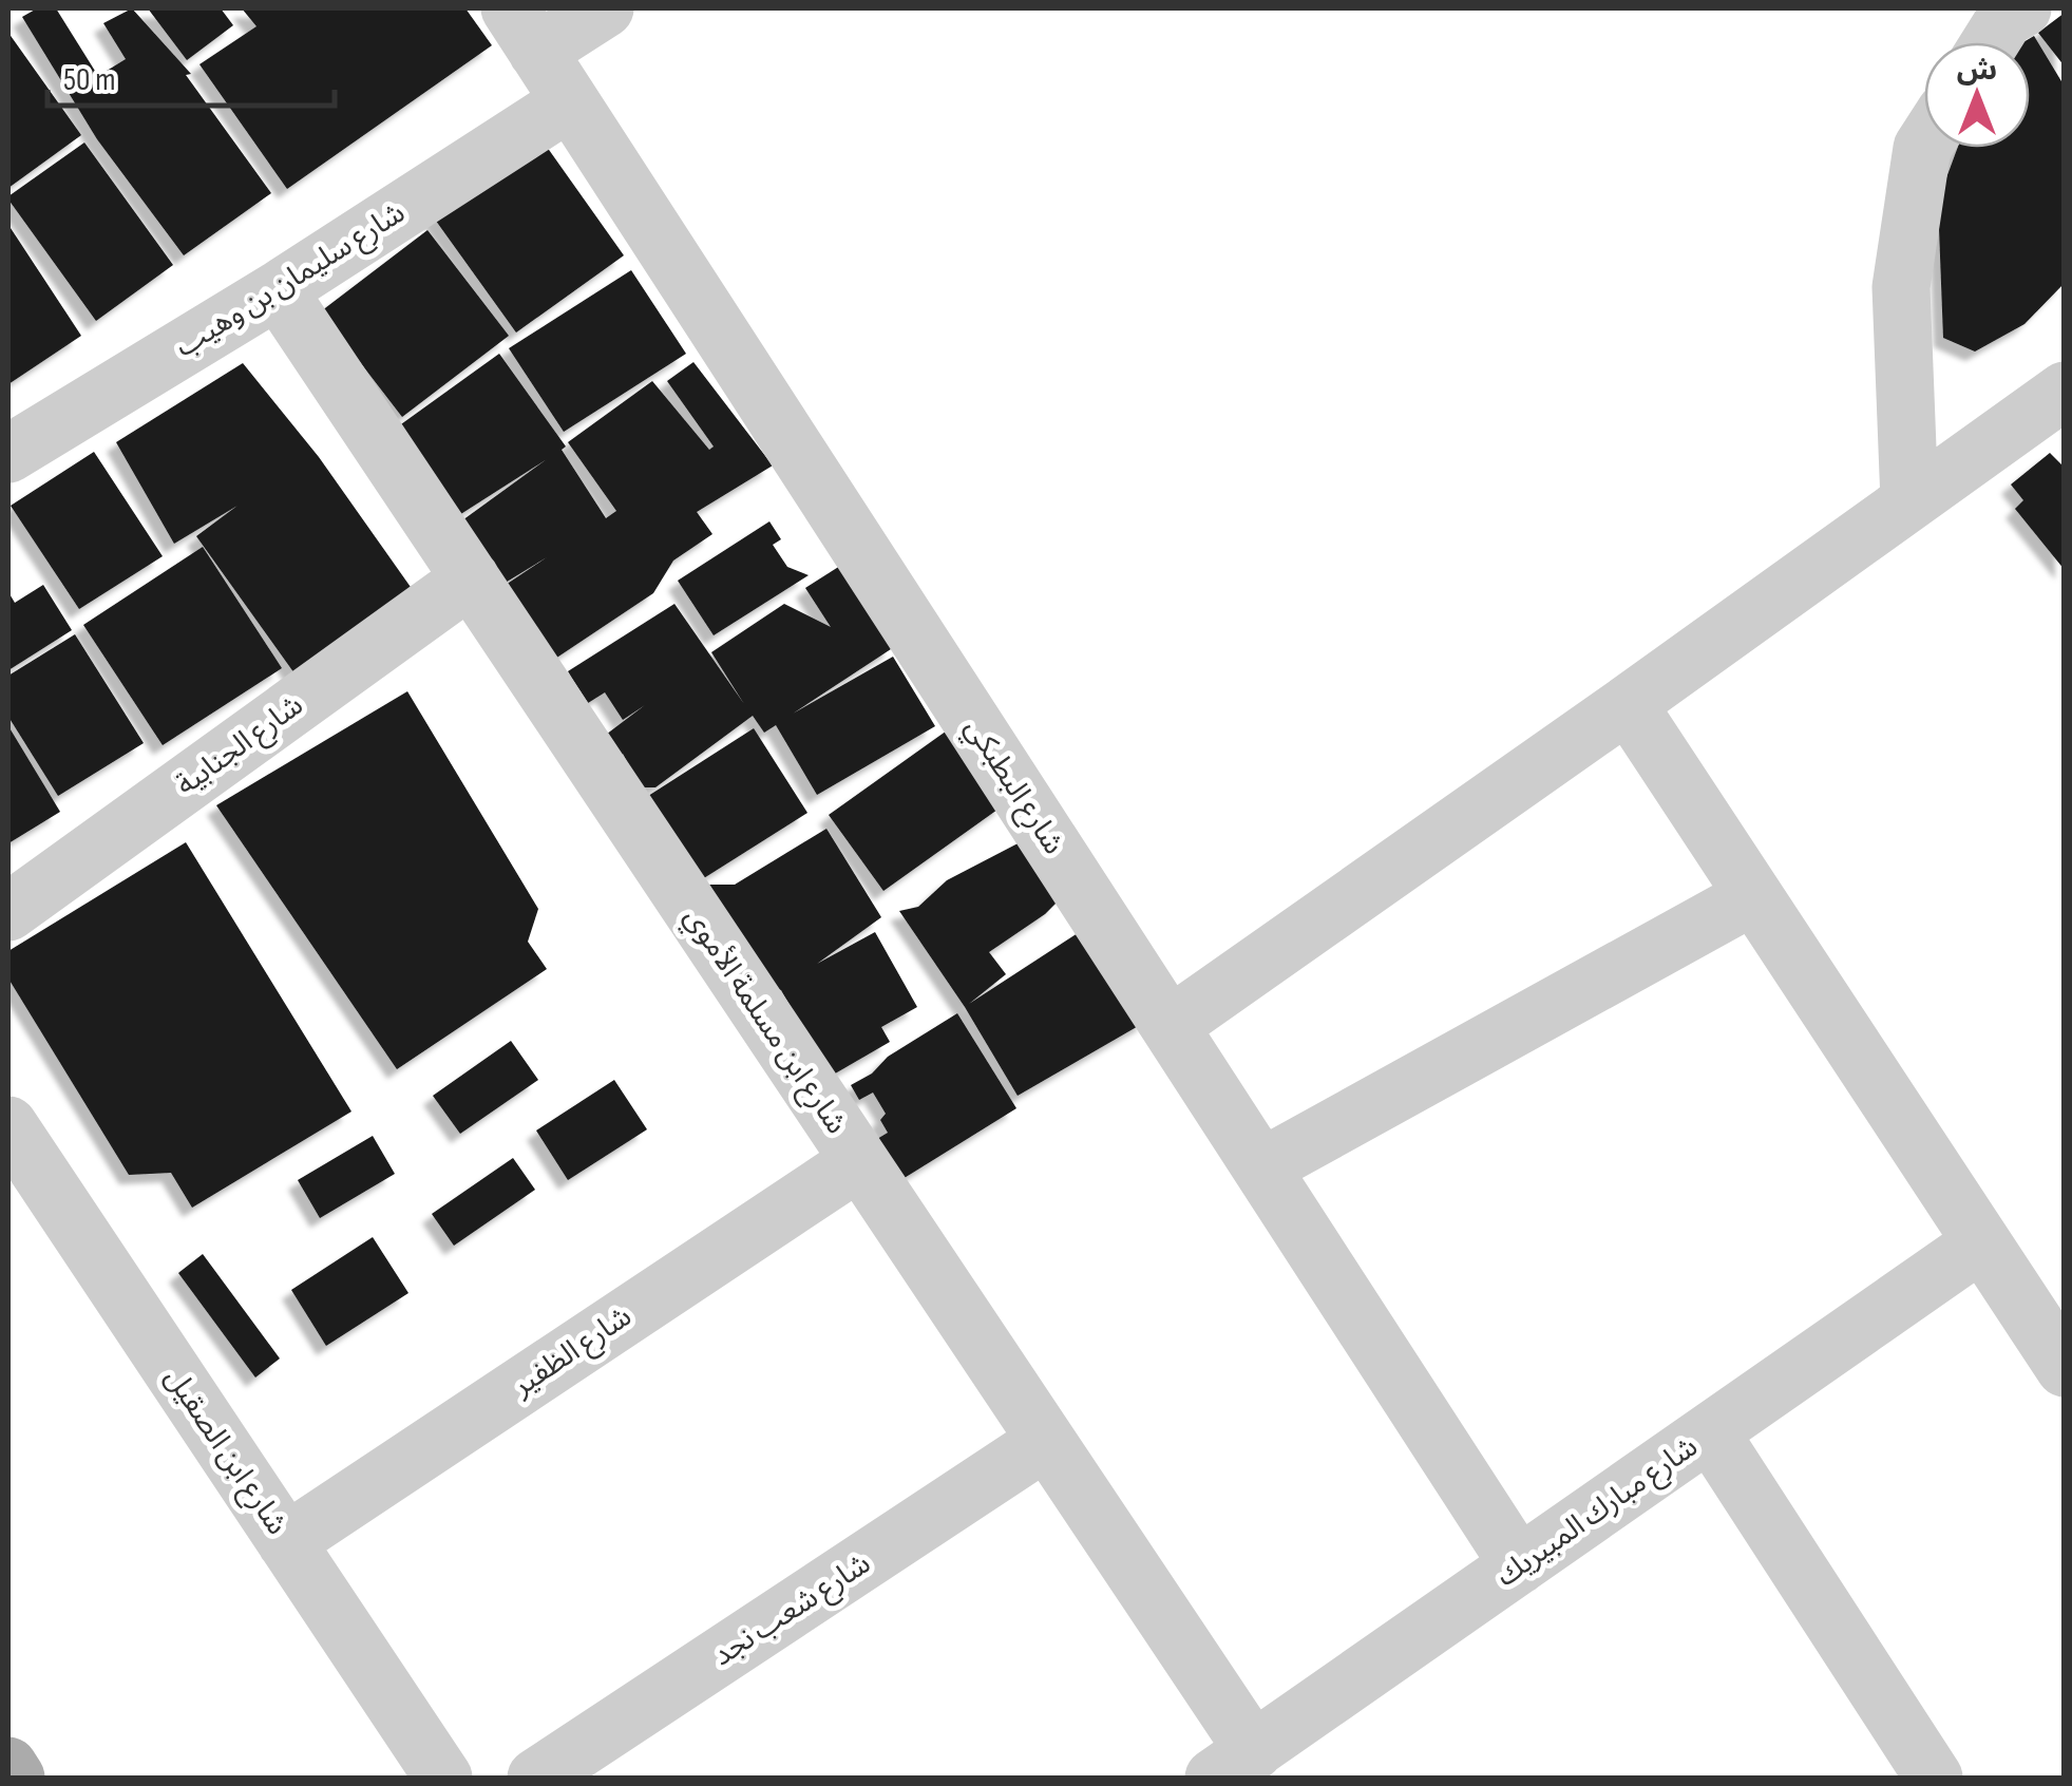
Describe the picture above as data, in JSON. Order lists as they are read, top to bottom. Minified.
{"streets":{"street":["شارع سليمان بن وهيب","شارع الجنابية","شارع البطبكي","شارع ابن مسلمة الأموي","شارع الظفير","شارع ابن الصقيل","شارع مبارك المبيريك","شارع شعب نجد"]},"crossings":[["شارع سليمان بن وهيب","شارع البطبكي"],["شارع سليمان بن وهيب","شارع ابن مسلمة الأموي"],["شارع الجنابية","شارع ابن مسلمة الأموي"],["شارع البطبكي","شارع مبارك المبيريك"],["شارع ابن مسلمة الأموي","شارع الظفير"],["شارع ابن مسلمة الأموي","شارع مبارك المبيريك"],["شارع ابن مسلمة الأموي","شارع شعب نجد"],["شارع الظفير","شارع ابن الصقيل"]],"scale_bar":"50 m","north":"top"}
